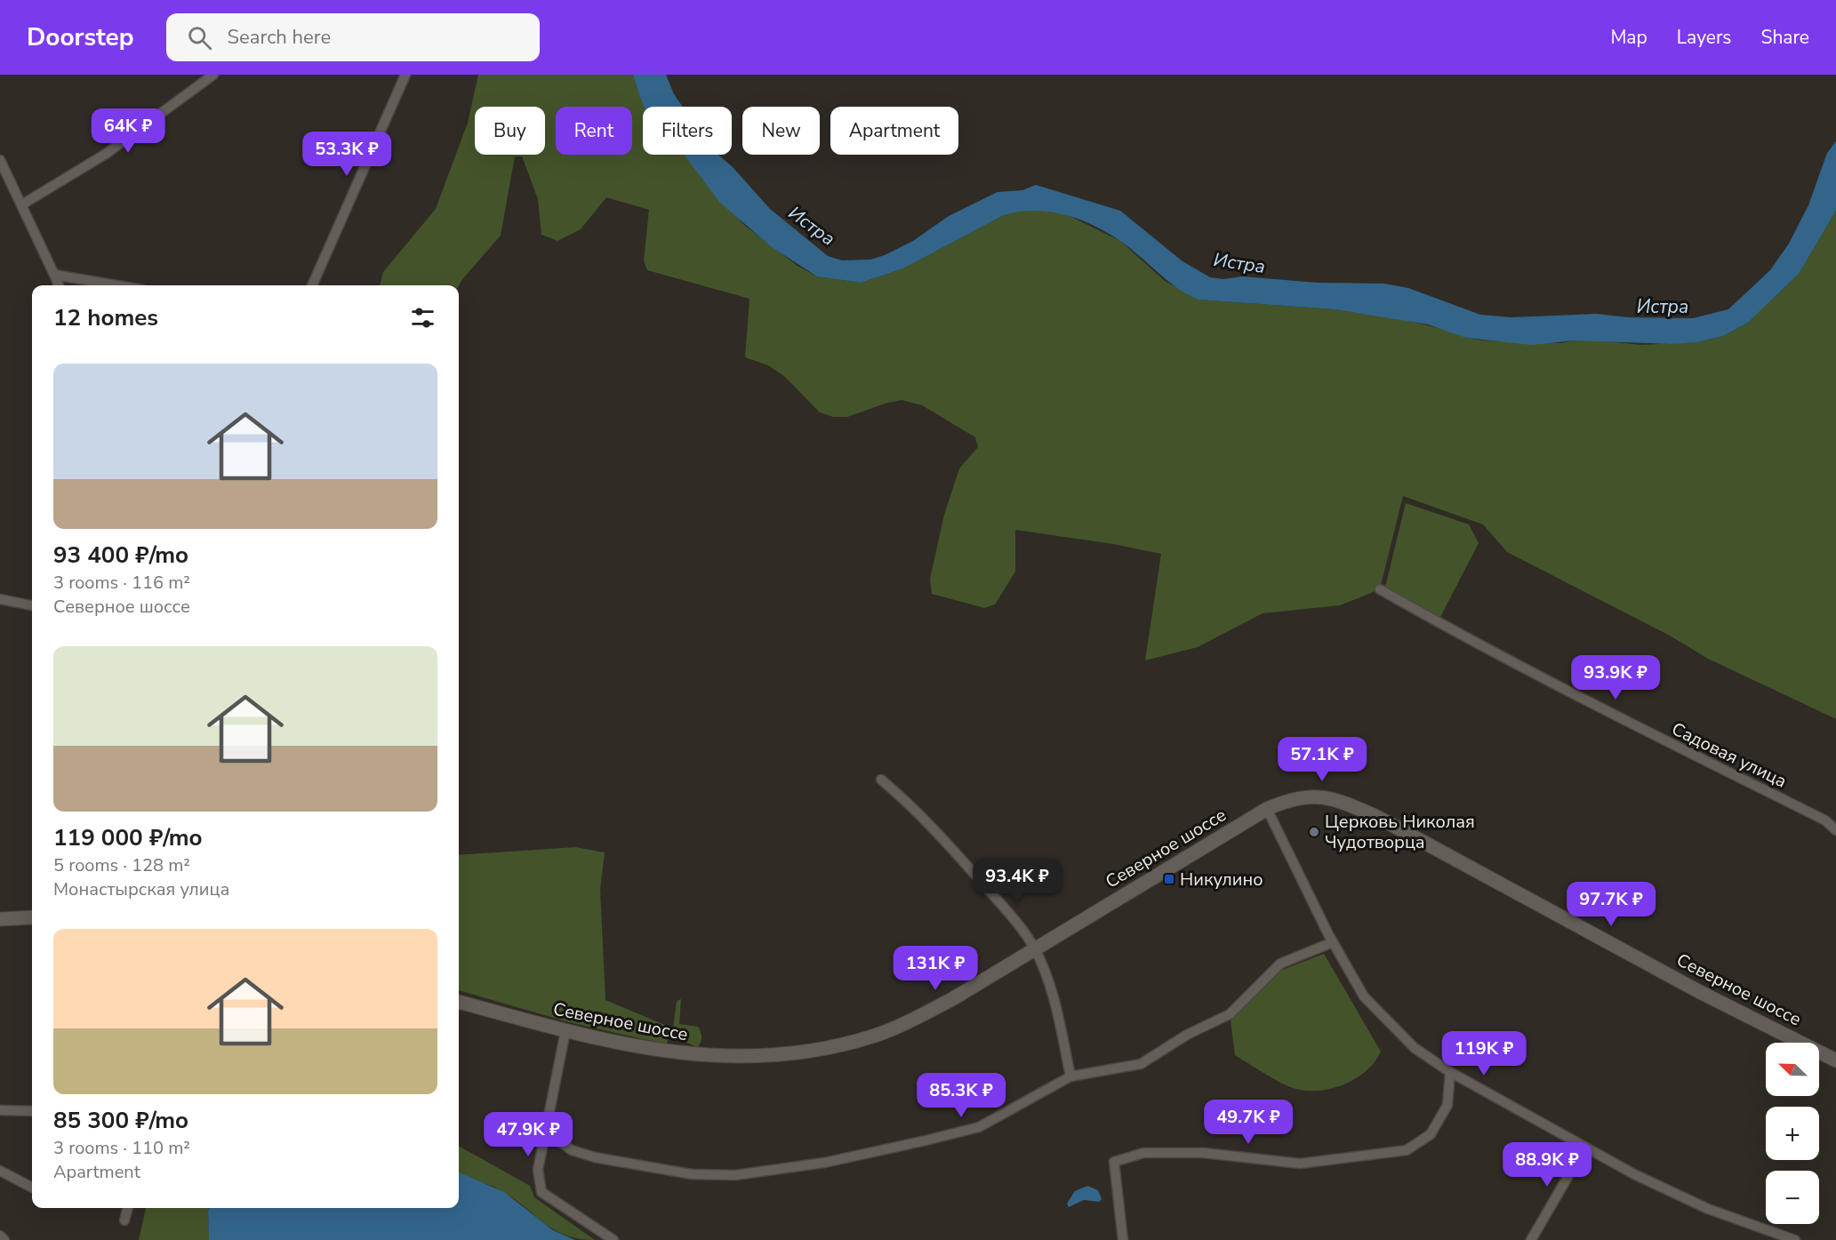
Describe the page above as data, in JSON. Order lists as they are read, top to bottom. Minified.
{"streets":{"main road":["Северное шоссе"],"street":["Садовая улица"]},"water":["Истра"],"places":{"other":["Церковь Николая Чудотворца"],"transit":["Никулино"]},"north":"top left","page":{"header":"Doorstep","search":"Search here","nav":["Map","Layers","Share"],"chip":["Buy","Rent","Filters","New","Apartment"],"price":["64K ₽","53.3K ₽","93.9K ₽","57.1K ₽","93.4K ₽","97.7K ₽","131K ₽","119K ₽","85.3K ₽","49.7K ₽","47.9K ₽","88.9K ₽"],"heading":"12 homes","list":[{"name":"93 400 ₽/mo","note":"3 rooms · 116 m² · Северное шоссе"},{"name":"119 000 ₽/mo","note":"5 rooms · 128 m² · Монастырская улица"},{"name":"85 300 ₽/mo","note":"3 rooms · 110 m² · Apartment"}],"map_buttons":["+","−"]}}
